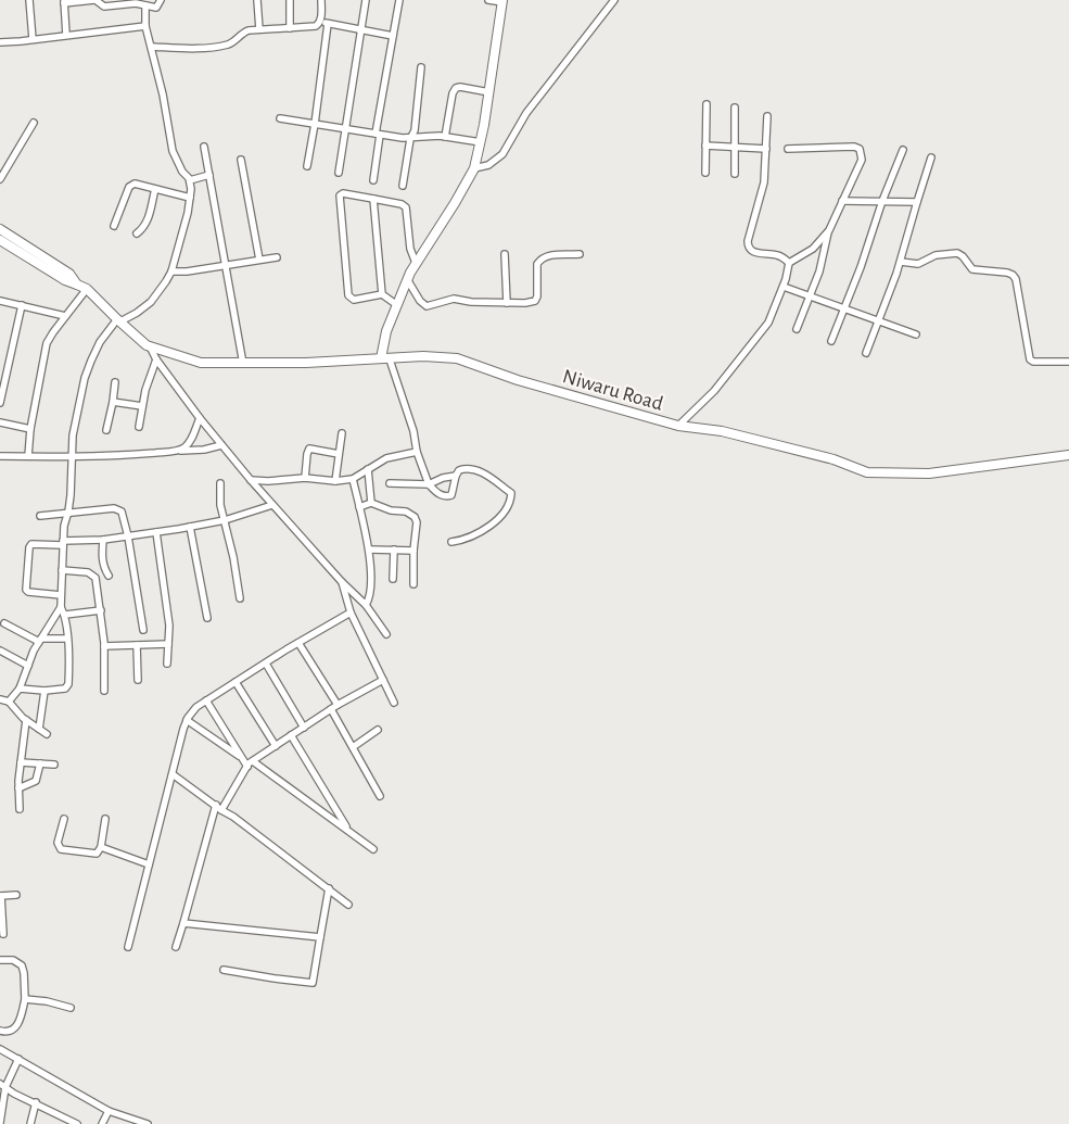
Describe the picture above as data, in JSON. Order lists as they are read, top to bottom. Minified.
{"streets":{"street":["Niwaru Road"]}}
